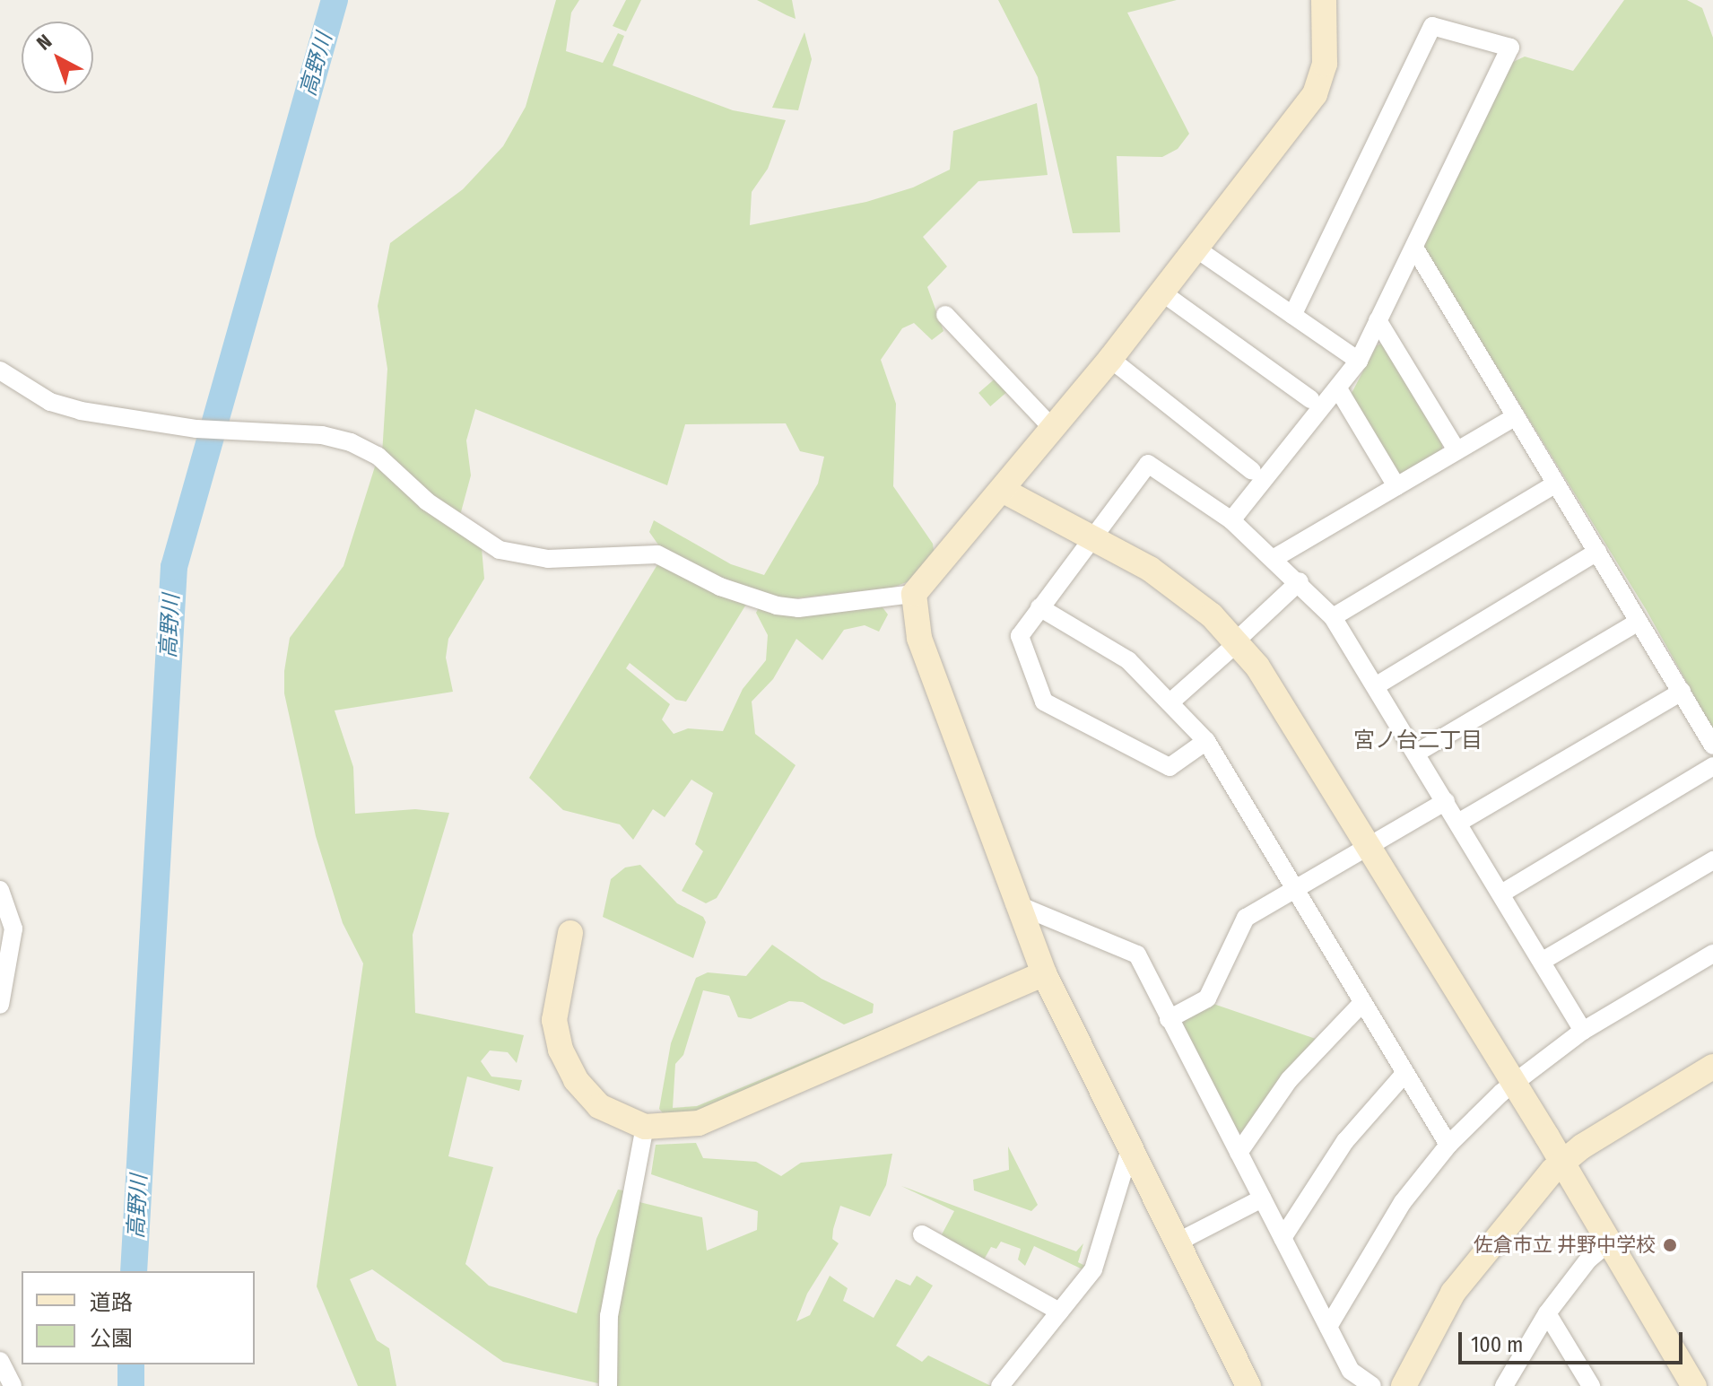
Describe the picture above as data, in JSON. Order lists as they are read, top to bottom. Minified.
{"districts":["宮ノ台二丁目"],"water":["高野川"],"places":["佐倉市立 井野中学校"],"legend":["道路","公園"],"scale_bar":"100 m","north":"top left"}
